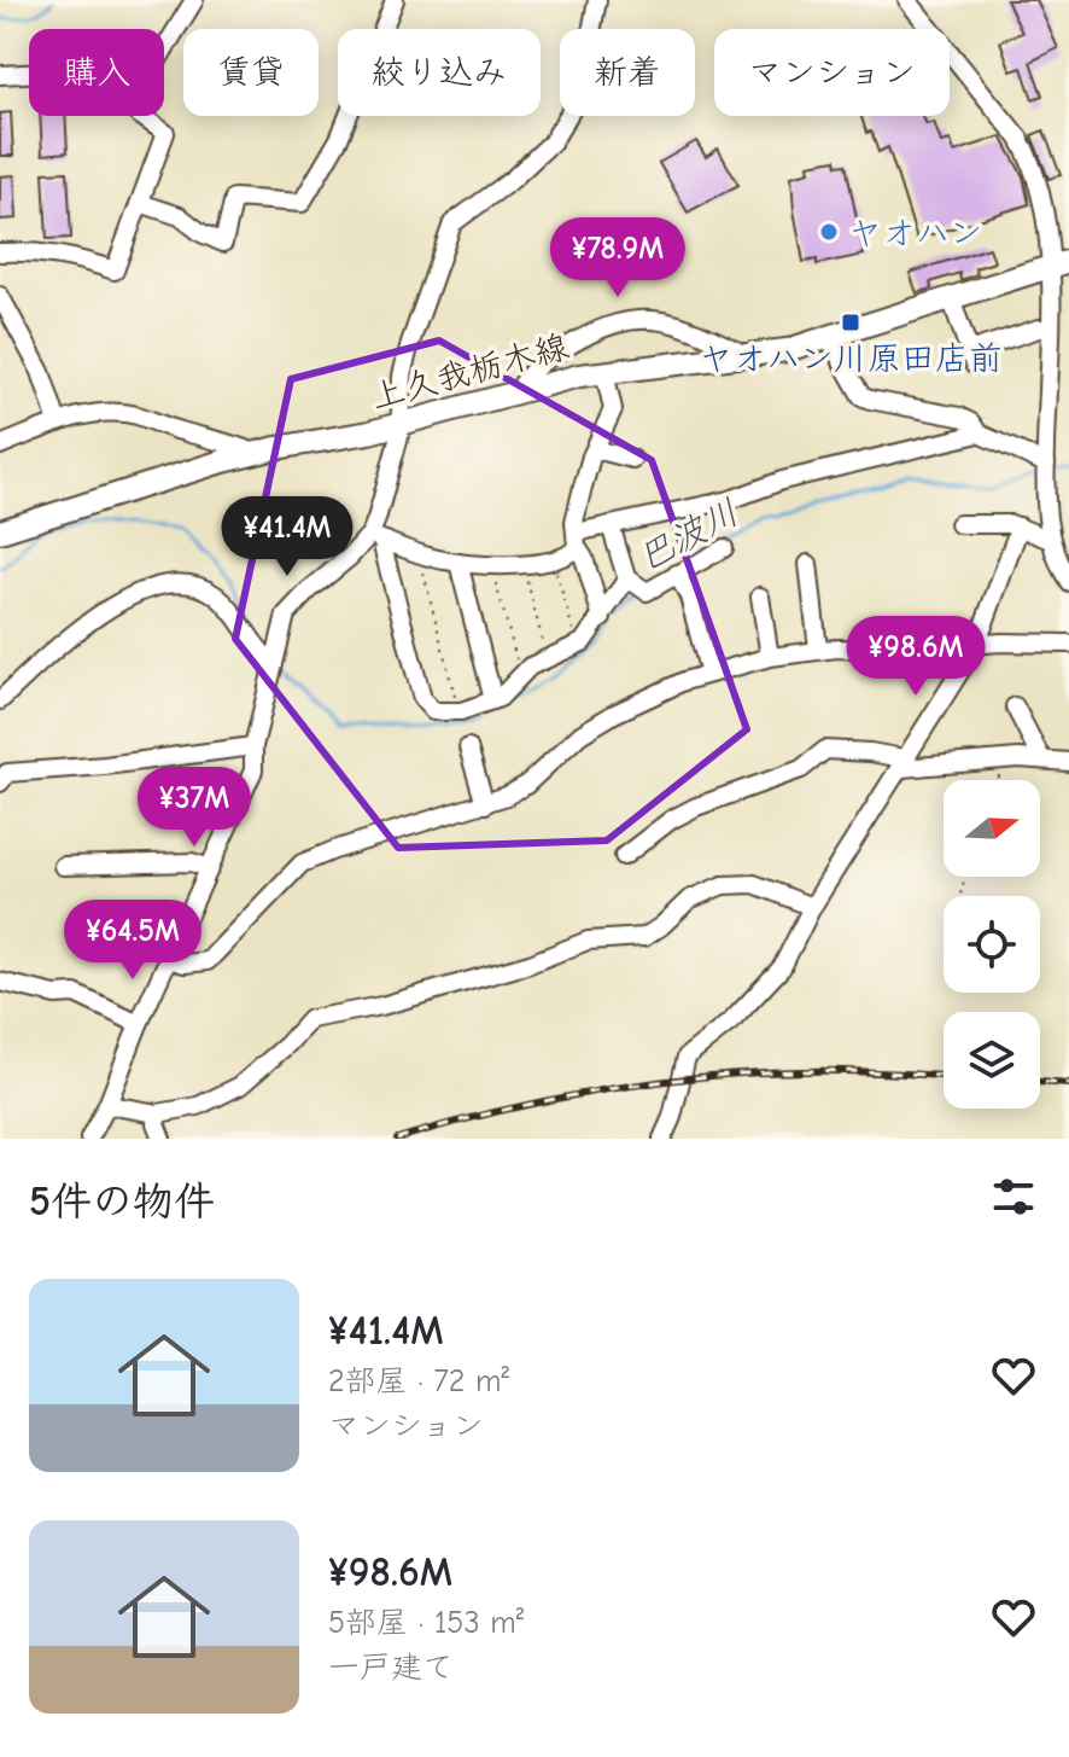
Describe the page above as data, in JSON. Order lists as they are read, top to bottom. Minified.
{"streets":{"main road":["上久我栃木線"]},"water":["巴波川"],"places":{"other":["ヤオハン"],"transit":["ヤオハン川原田店前"]},"north":"right","page":{"chip":["購入","賃貸","絞り込み","新着","マンション"],"price":["¥78.9M","¥41.4M","¥98.6M","¥37M","¥64.5M"],"heading":"5件の物件","list":[{"name":"¥41.4M","note":"2部屋 · 72 m² · マンション"},{"name":"¥98.6M","note":"5部屋 · 153 m² · 一戸建て"}]}}
